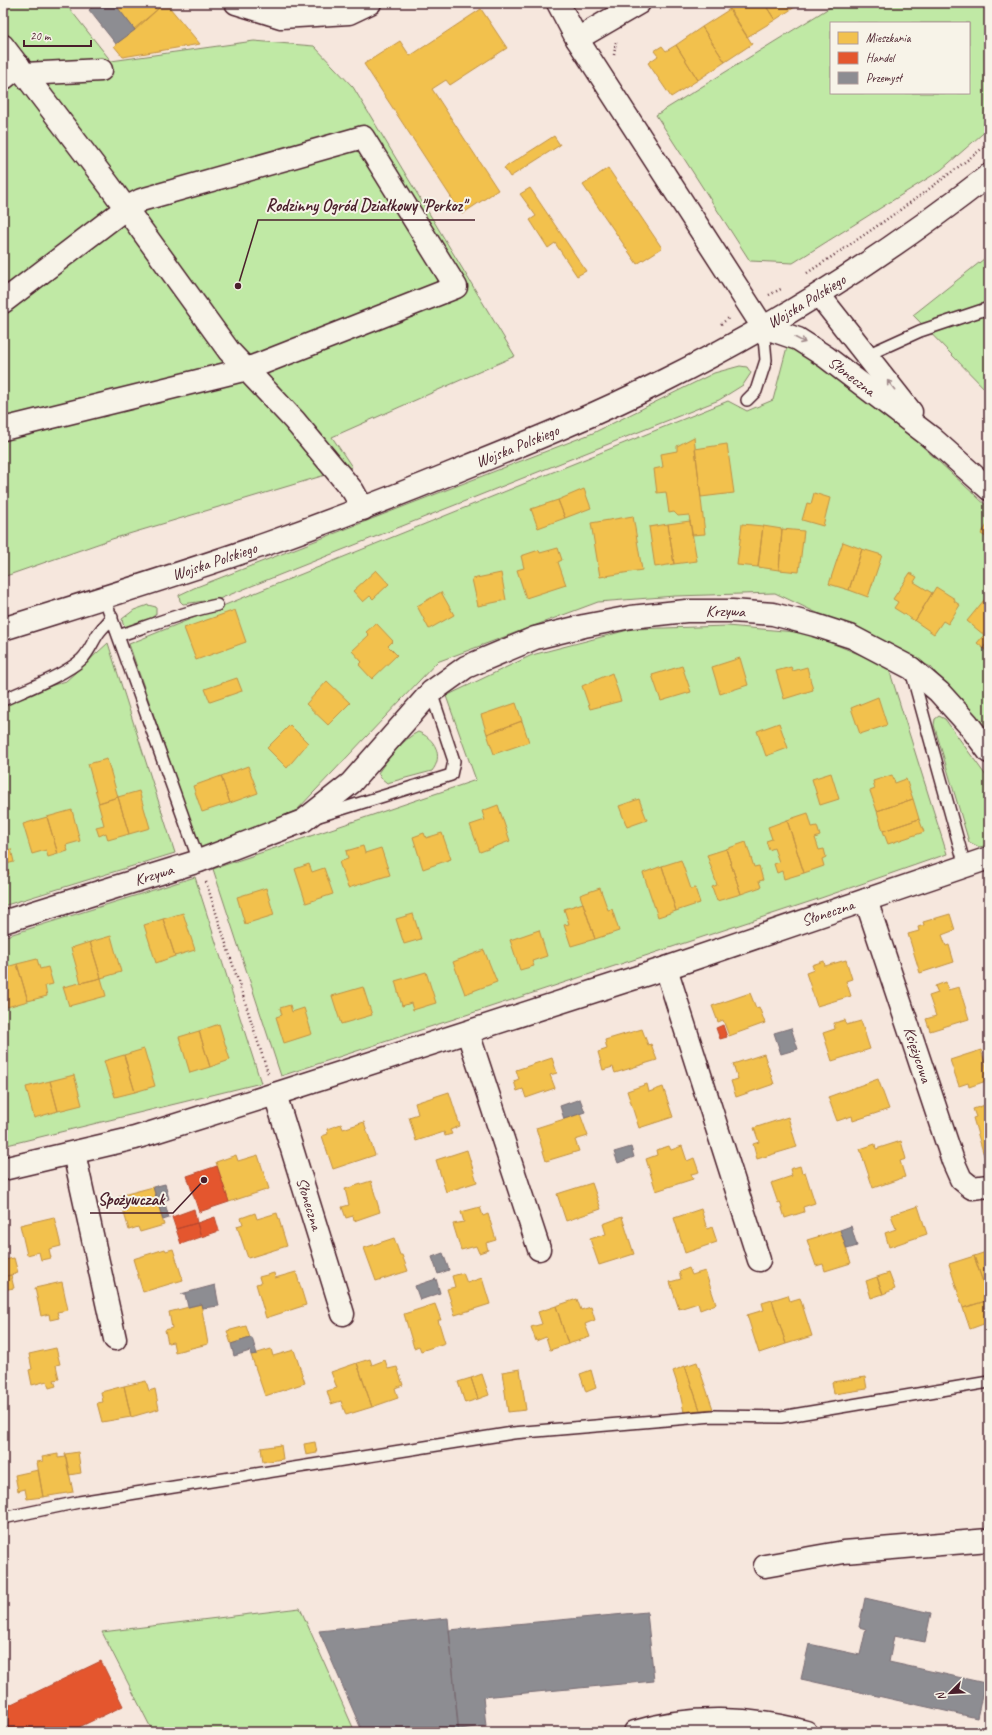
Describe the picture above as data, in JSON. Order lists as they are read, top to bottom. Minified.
{"streets":{"street":["Wojska Polskiego","Słoneczna","Krzywa","Księżycowa"]},"crossings":[["Wojska Polskiego","Słoneczna"],["Słoneczna","Księżycowa"]],"places":["Rodzinny Ogród Działkowy \"Perkoz\"","Spożywczak"],"legend":["Mieszkania","Handel","Przemysł"],"scale_bar":"20 m","north":"bottom left"}
